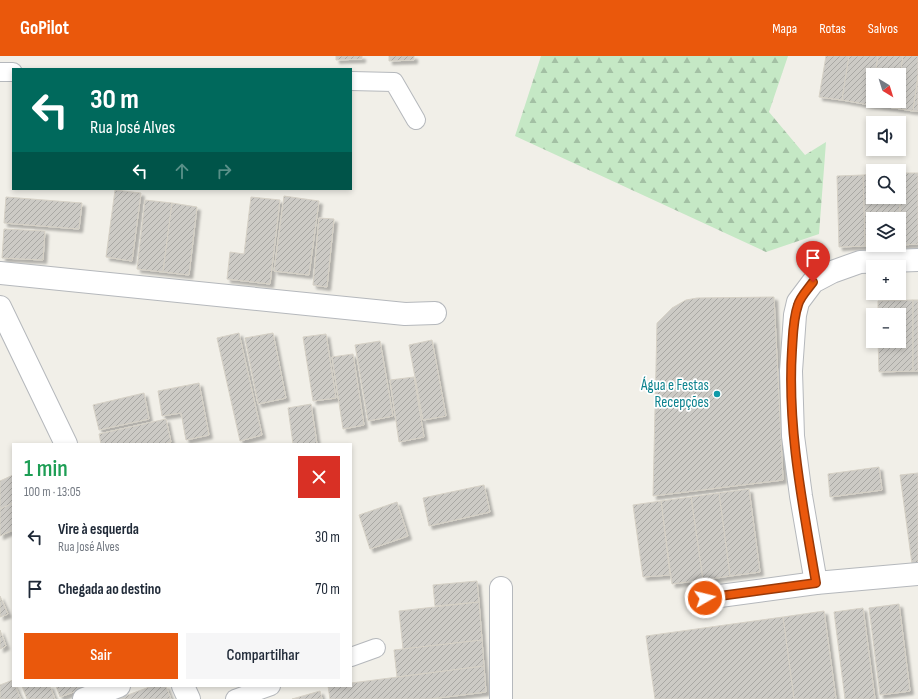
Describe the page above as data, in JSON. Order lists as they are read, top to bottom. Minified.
{"places":["Água e Festas Recepções"],"north":"bottom right","page":{"header":"GoPilot","nav":["Mapa","Rotas","Salvos"],"map_buttons":["+","−"],"turn":["30 m","Rua José Alves"],"heading":["1 min","100 m · 13:05"],"list":[{"name":"Vire à esquerda","note":"Rua José Alves","value":"30 m"},{"name":"Chegada ao destino","value":"70 m"}],"buttons":["Sair","Compartilhar"]}}
